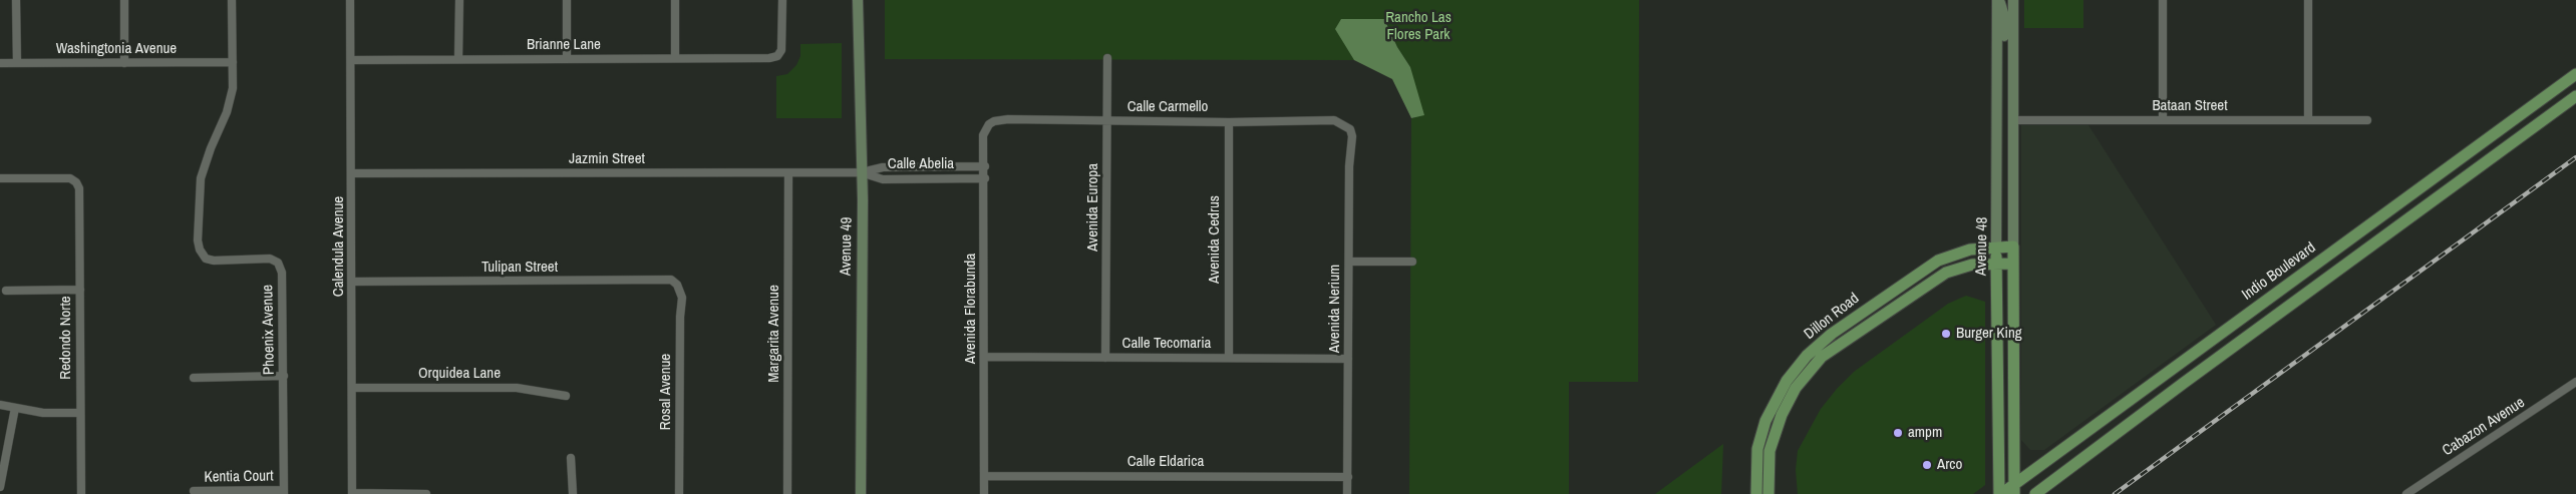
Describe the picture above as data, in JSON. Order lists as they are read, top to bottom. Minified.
{"streets":{"main road":["Avenue 49","Avenue 48","Indio Boulevard","Dillon Road"],"street":["Brianne Lane","Washingtonia Avenue","Bataan Street","Calle Carmello","Jazmin Street","Calle Abelia","Avenida Europa","Avenida Cedrus","Calendula Avenue","Tulipan Street","Avenida Florabunda","Avenida Nerium","Phoenix Avenue","Margarita Avenue","Redondo Norte","Calle Tecomaria","Orquidea Lane","Rosal Avenue","Cabazon Avenue","Calle Eldarica","Kentia Court"]},"crossings":[["Brianne Lane","Calendula Avenue"],["Washingtonia Avenue","Phoenix Avenue"],["Bataan Street","Avenue 48"],["Calle Carmello","Avenida Europa"],["Calle Carmello","Avenida Cedrus"],["Calle Carmello","Avenida Florabunda"],["Calle Carmello","Avenida Nerium"],["Jazmin Street","Calle Abelia"],["Jazmin Street","Calendula Avenue"],["Jazmin Street","Avenue 49"],["Jazmin Street","Margarita Avenue"],["Calle Abelia","Avenue 49"],["Calle Abelia","Avenida Florabunda"],["Avenida Europa","Calle Tecomaria"],["Avenida Cedrus","Calle Tecomaria"],["Calendula Avenue","Tulipan Street"],["Calendula Avenue","Orquidea Lane"],["Avenue 48","Indio Boulevard"],["Avenue 48","Dillon Road"],["Tulipan Street","Rosal Avenue"],["Avenida Florabunda","Calle Tecomaria"],["Avenida Florabunda","Calle Eldarica"],["Avenida Nerium","Calle Tecomaria"],["Avenida Nerium","Calle Eldarica"],["Phoenix Avenue","Kentia Court"]],"parks":["Rancho Las Flores Park"],"places":["Burger King","ampm","Arco"]}
